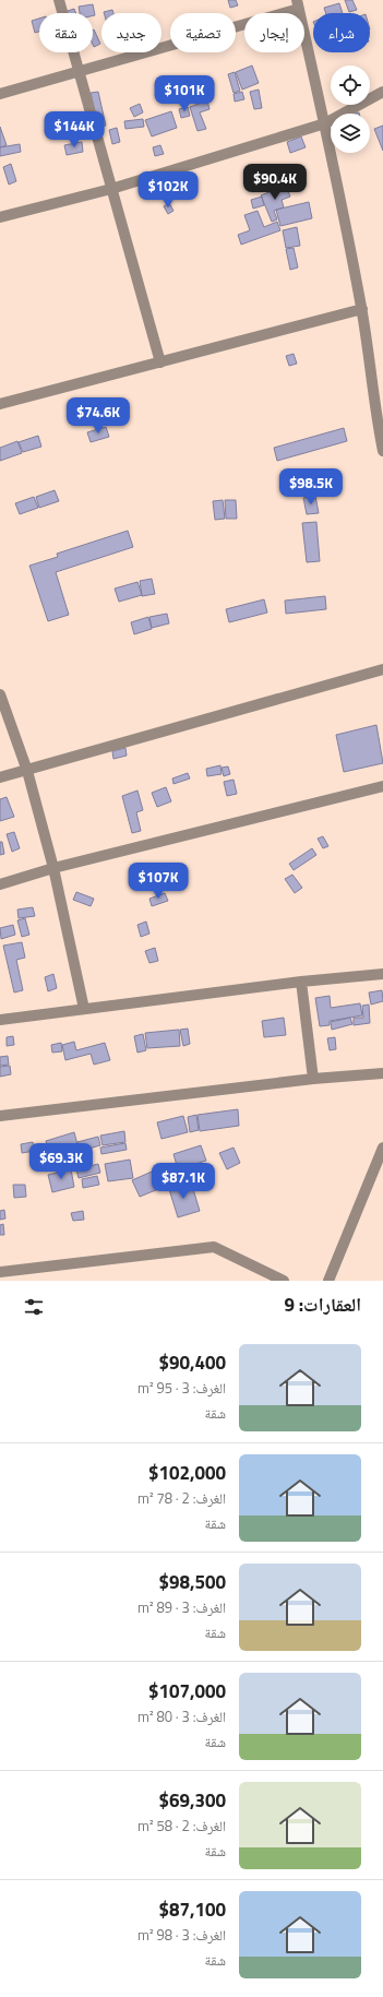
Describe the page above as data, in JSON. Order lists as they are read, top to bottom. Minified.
{"page":{"chip":["شراء","إيجار","تصفية","جديد","شقة"],"price":["$101K","$144K","$90.4K","$102K","$74.6K","$98.5K","$107K","$69.3K","$87.1K"],"heading":"العقارات: 9","list":[{"name":"$90,400","note":"الغرف: 3 · 95 m² · شقة"},{"name":"$102,000","note":"الغرف: 2 · 78 m² · شقة"},{"name":"$98,500","note":"الغرف: 3 · 89 m² · شقة"},{"name":"$107,000","note":"الغرف: 3 · 80 m² · شقة"},{"name":"$69,300","note":"الغرف: 2 · 58 m² · شقة"},{"name":"$87,100","note":"الغرف: 3 · 98 m² · شقة"}]}}
